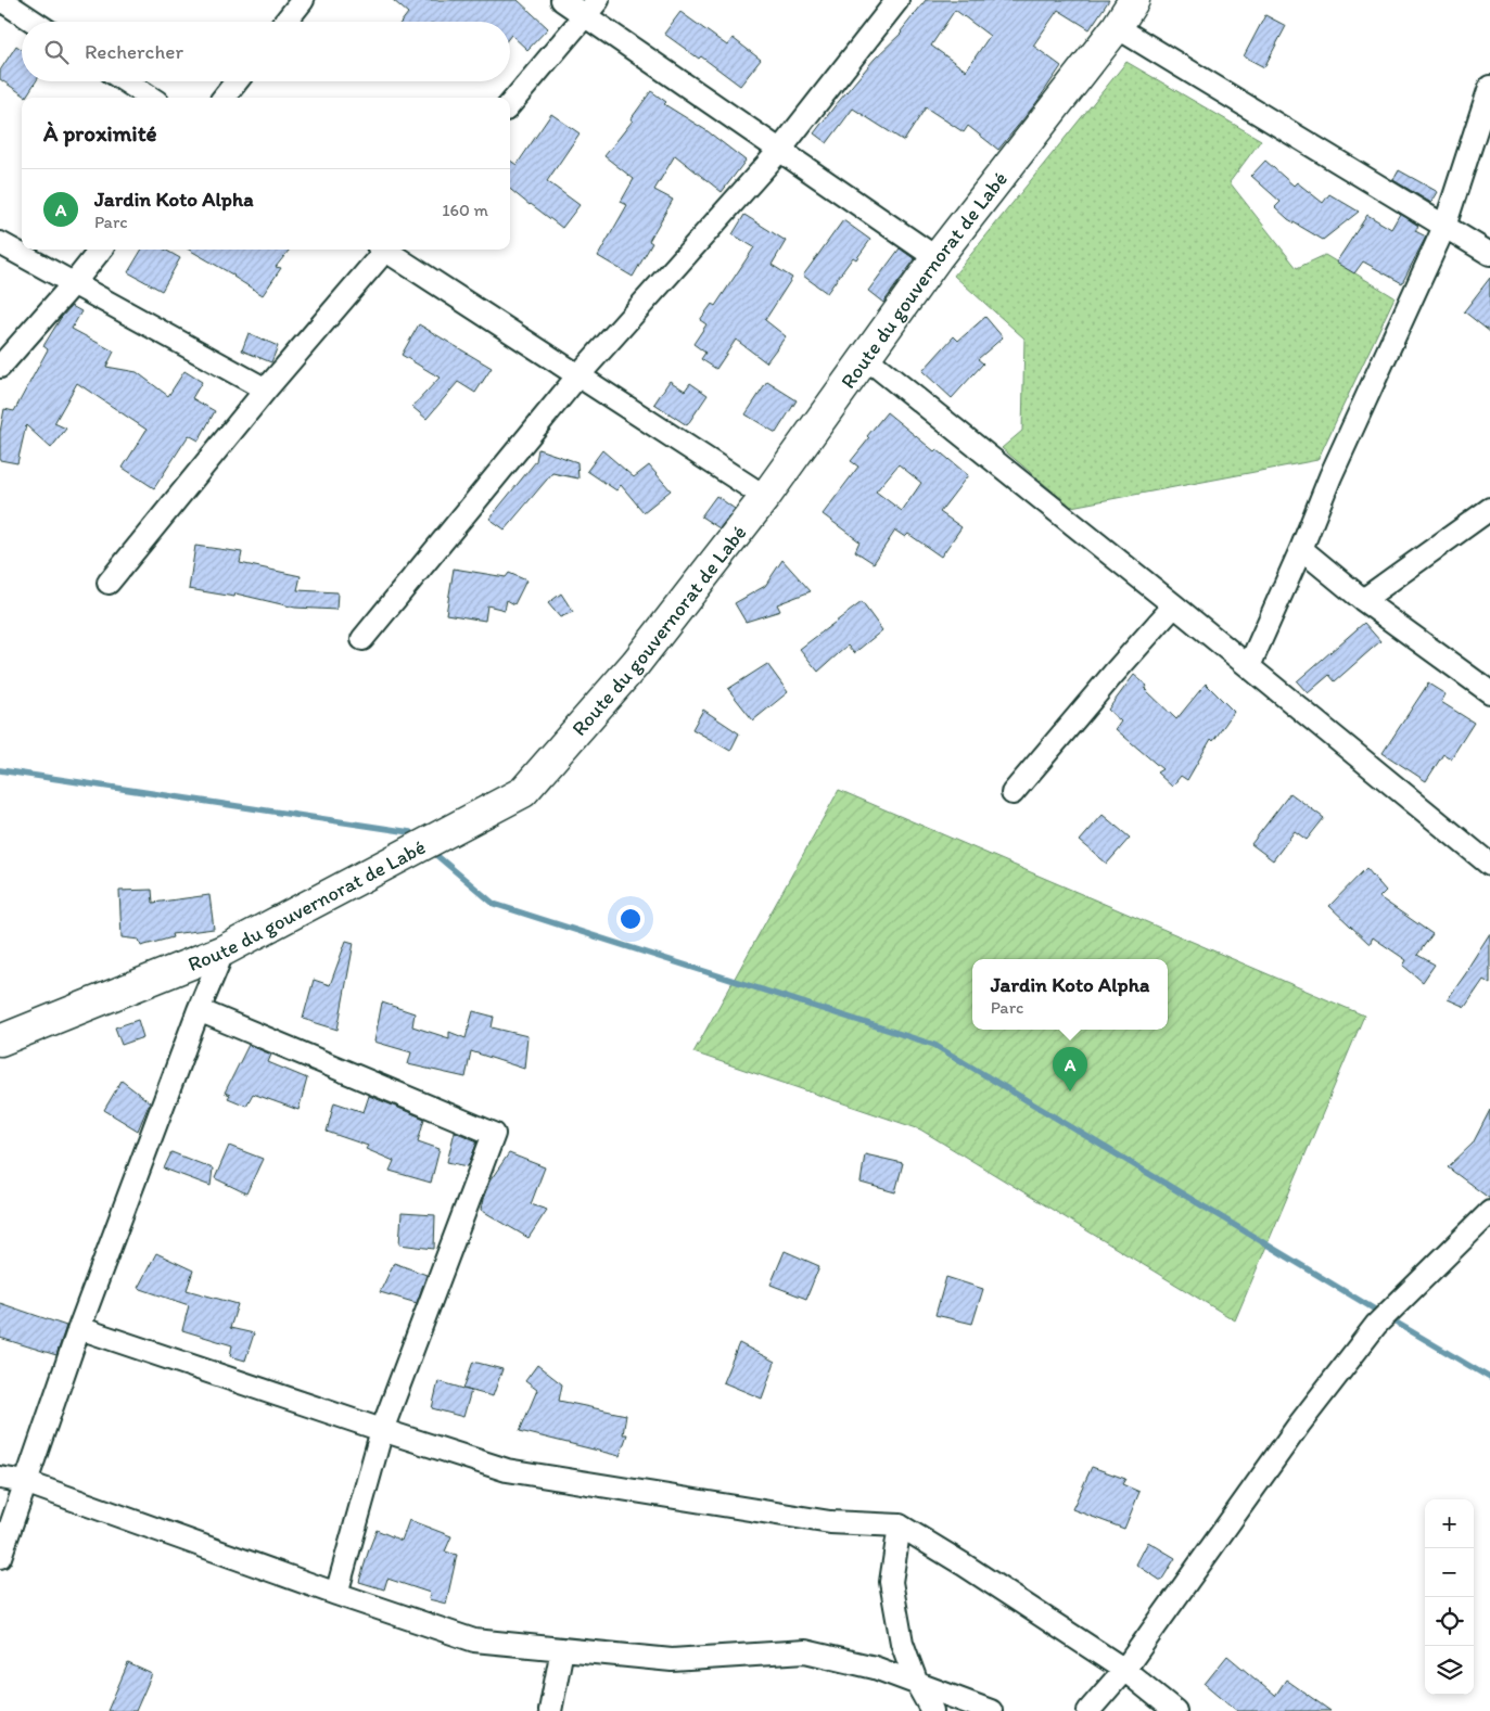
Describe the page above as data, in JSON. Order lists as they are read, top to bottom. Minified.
{"streets":{"street":["Route du gouvernorat de Labé"]},"page":{"search":"Rechercher","heading":"À proximité","list":[{"mark":"A","name":"Jardin Koto Alpha","note":"Parc","value":"160 m"}],"popup":["Jardin Koto Alpha","Parc"],"pins":"A","map_buttons":["+","−"]}}
